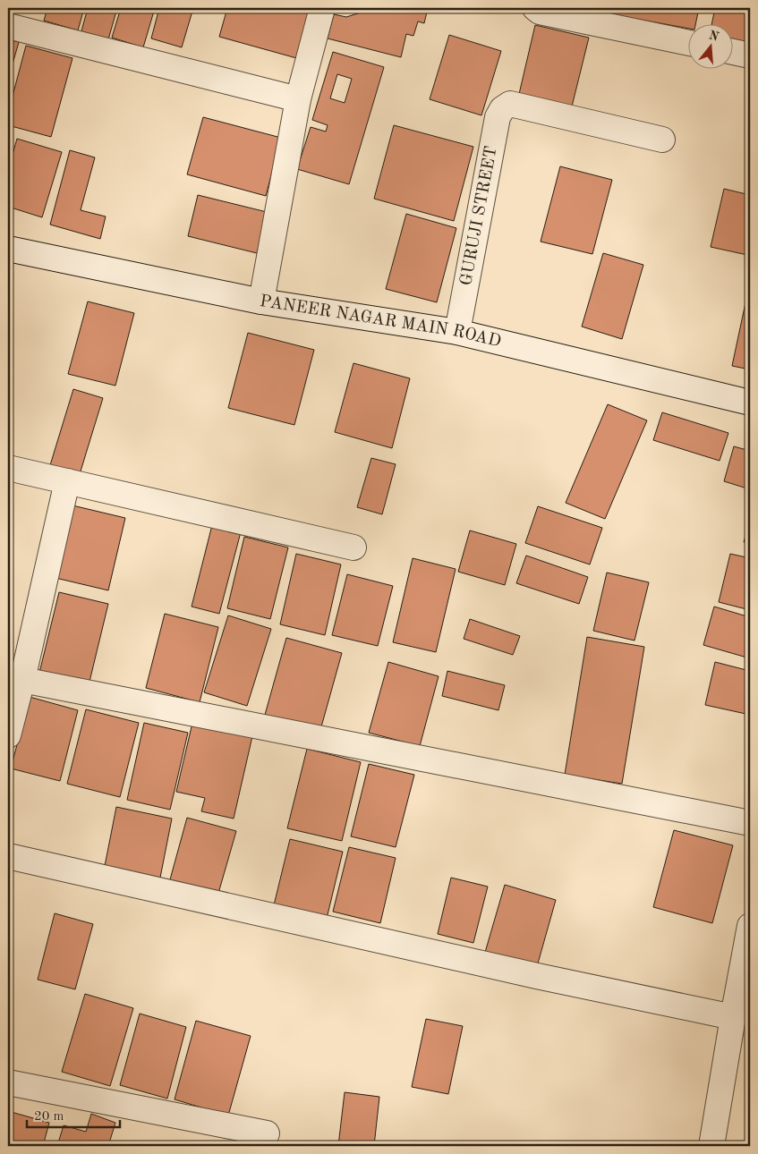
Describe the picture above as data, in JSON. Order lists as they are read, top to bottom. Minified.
{"streets":{"street":["GURUJI STREET","PANEER NAGAR MAIN ROAD"]},"crossings":[["GURUJI STREET","PANEER NAGAR MAIN ROAD"]],"scale_bar":"20 m","north":"top"}
